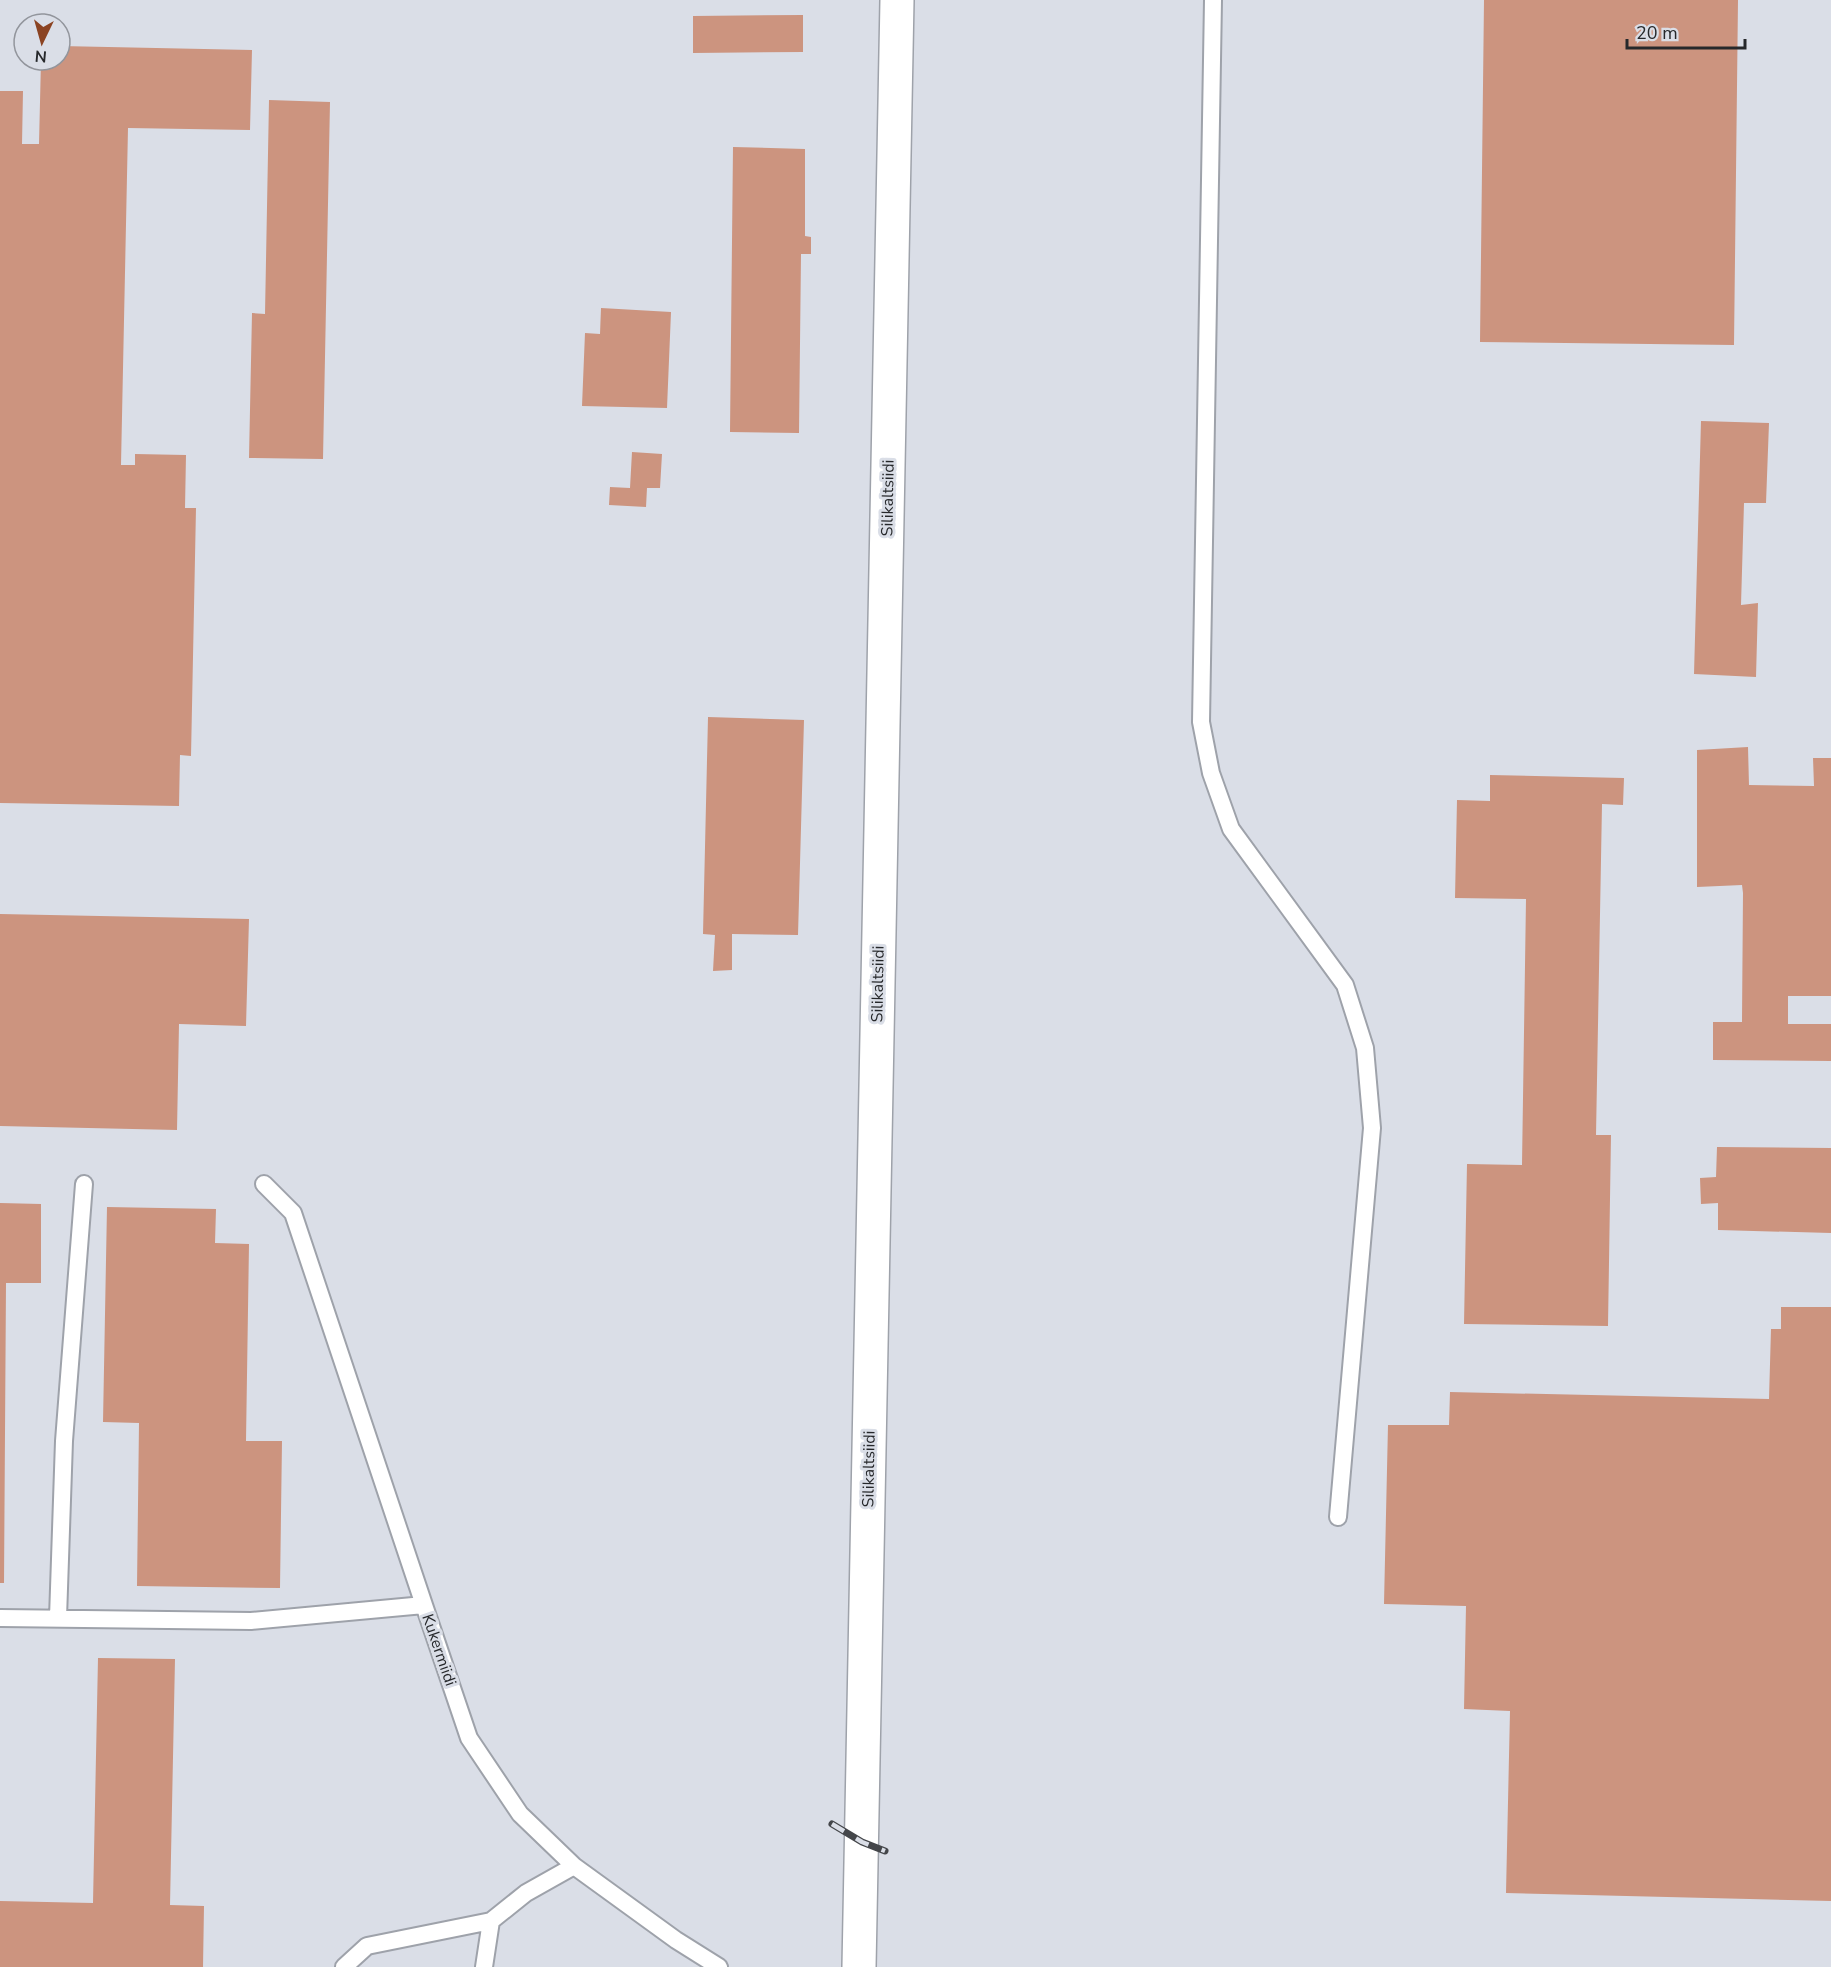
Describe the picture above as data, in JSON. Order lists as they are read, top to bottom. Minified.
{"streets":{"street":["Silikaltsiidi"],"lane":["Kukermiidi"]},"scale_bar":"20 m","north":"bottom"}
